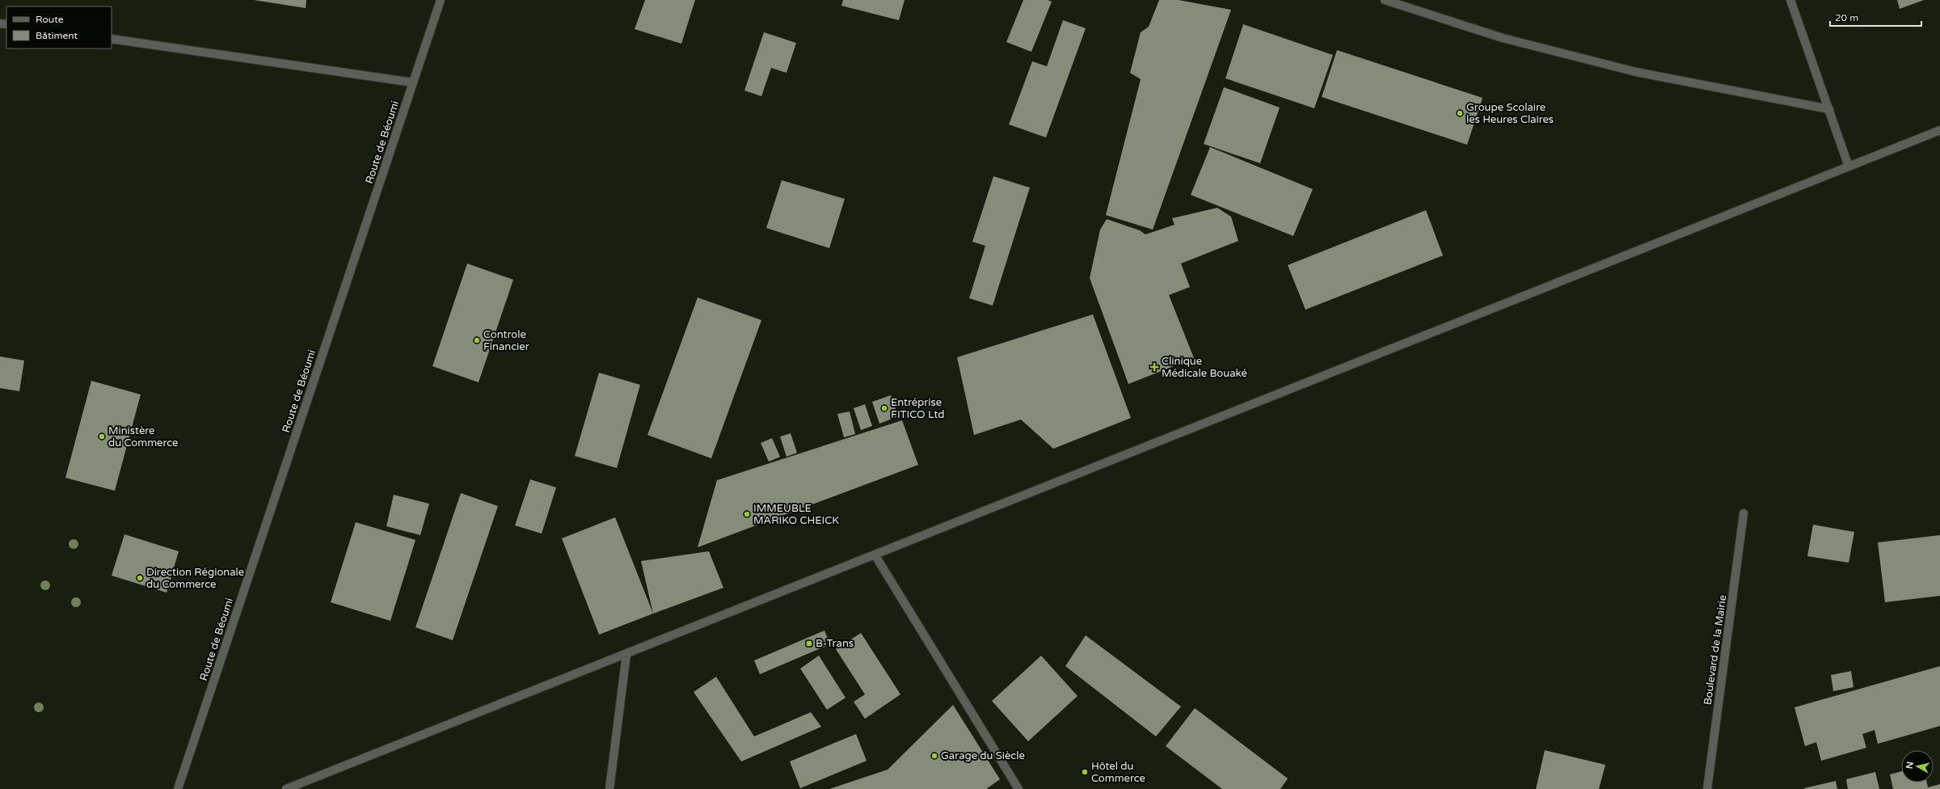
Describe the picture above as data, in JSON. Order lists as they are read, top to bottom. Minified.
{"streets":{"street":["Route de Béoumi","Boulevard de la Mairie"]},"places":{"other":["Groupe Scolaire les Heures Claires","Controle Financier","Entréprise FITICO Ltd","Ministère du Commerce","IMMEUBLE MARIKO CHEICK","Direction Régionale du Commerce","Garage du Siècle","Hôtel du Commerce"],"health":["Clinique Médicale Bouaké"],"transit":["B-Trans"]},"legend":["Route","Bâtiment"],"scale_bar":"20 m","north":"left"}
